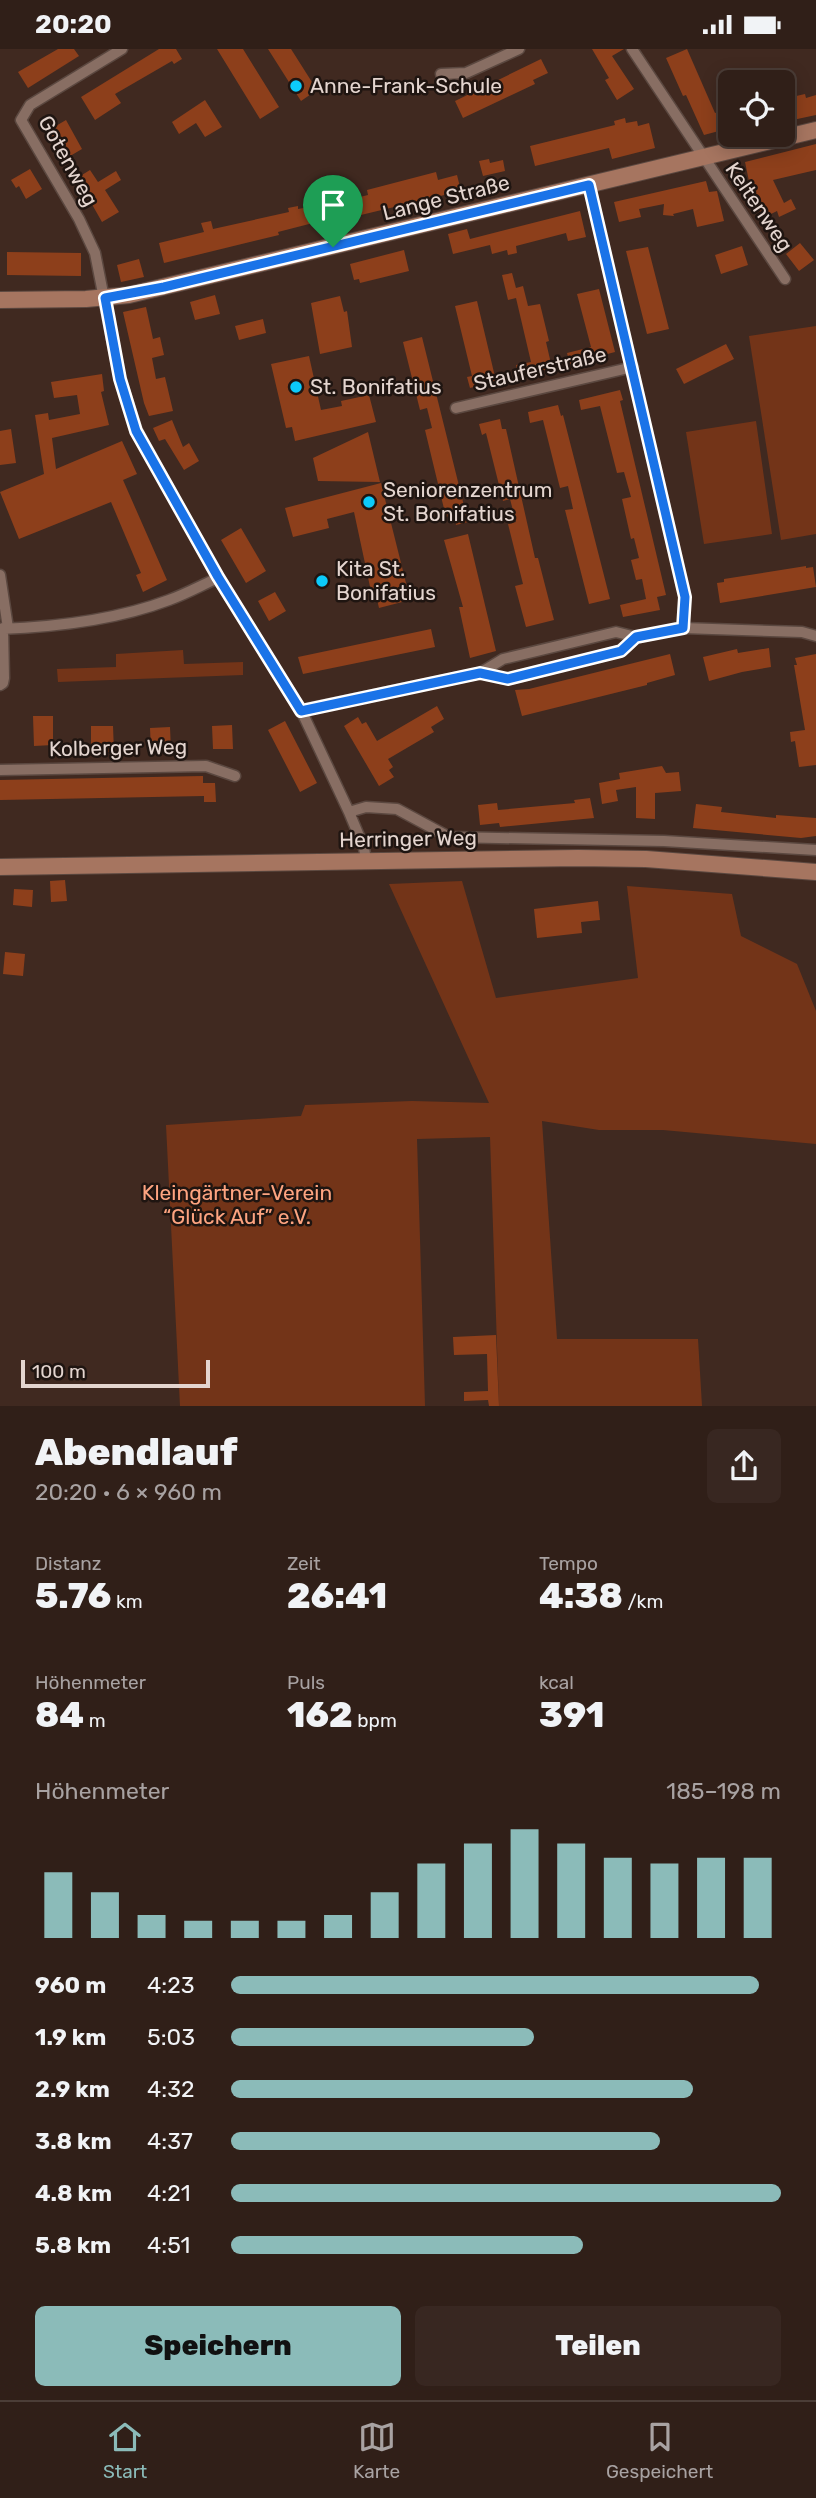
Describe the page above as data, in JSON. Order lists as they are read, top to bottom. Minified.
{"streets":{"street":["Gotenweg","Lange Straße","Keltenweg","Stauferstraße","Kolberger Weg","Herringer Weg"]},"crossings":[["Gotenweg","Lange Straße"],["Lange Straße","Keltenweg"]],"parks":["Kleingärtner-Verein “Glück Auf” e.V."],"places":["Anne-Frank-Schule","St. Bonifatius","Seniorenzentrum St. Bonifatius","Kita St. Bonifatius"],"scale_bar":"100 m","page":{"status":"20:20","scale":"100 m","heading":["Abendlauf","20:20 · 6 × 960 m"],"stats":[["Distanz","5.76 km"],["Zeit","26:41"],["Tempo","4:38 /km"],["Höhenmeter","84 m"],["Puls","162 bpm"],["kcal","391"]],"chart":["Höhenmeter","185–198 m"],"list":[{"name":"960 m","note":"4:23"},{"name":"1.9 km","note":"5:03"},{"name":"2.9 km","note":"4:32"},{"name":"3.8 km","note":"4:37"},{"name":"4.8 km","note":"4:21"},{"name":"5.8 km","note":"4:51"}],"buttons":["Speichern","Teilen"],"tabs":["Start","Karte","Gespeichert"]}}
